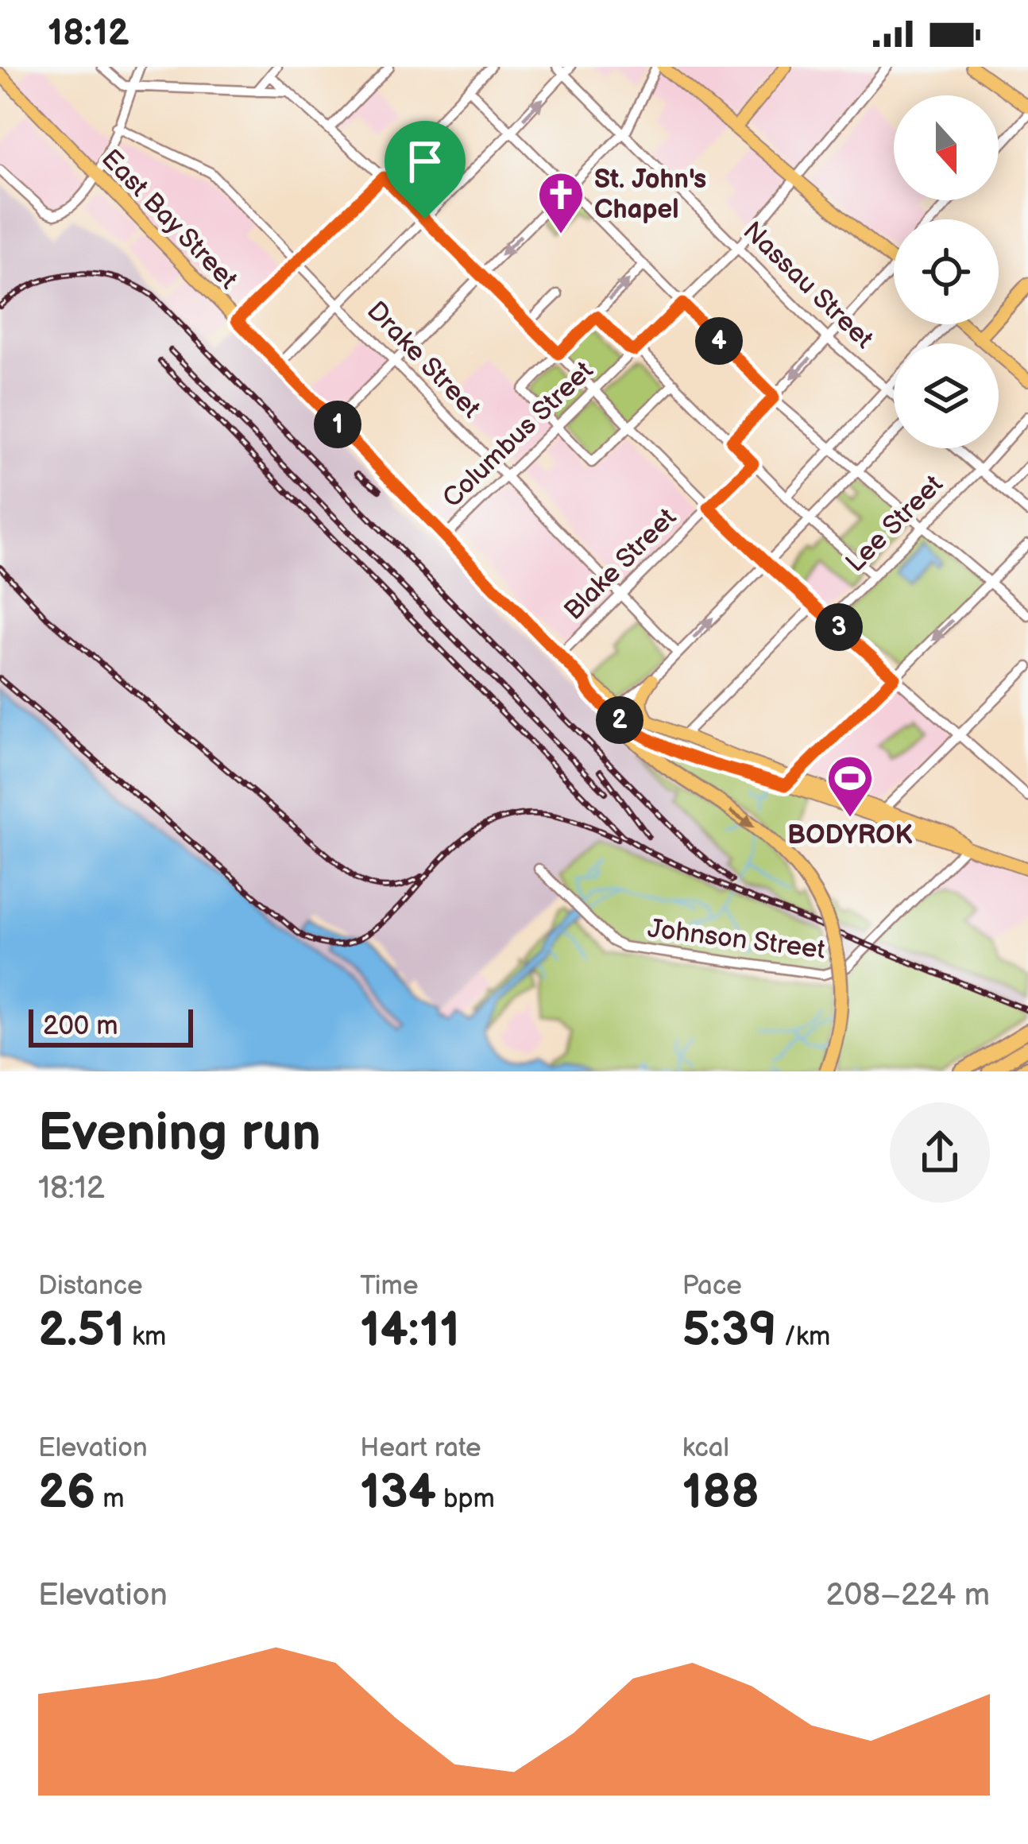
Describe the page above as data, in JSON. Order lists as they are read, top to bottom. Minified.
{"streets":{"main road":["East Bay Street"],"street":["Nassau Street","Drake Street","Columbus Street","Lee Street","Blake Street","Johnson Street"]},"crossings":[["East Bay Street","Columbus Street"],["East Bay Street","Blake Street"],["Nassau Street","Columbus Street"],["Drake Street","Columbus Street"],["Drake Street","Blake Street"]],"places":{"church":["St. John's Chapel"],"sports":["BODYROK"]},"scale_bar":"200 m","north":"bottom","page":{"status":"18:12","pins":["4","1","3","2"],"scale":"200 m","heading":["Evening run","18:12"],"stats":[["Distance","2.51 km"],["Time","14:11"],["Pace","5:39 /km"],["Elevation","26 m"],["Heart rate","134 bpm"],["kcal","188"]],"chart":["Elevation","208–224 m"]}}
